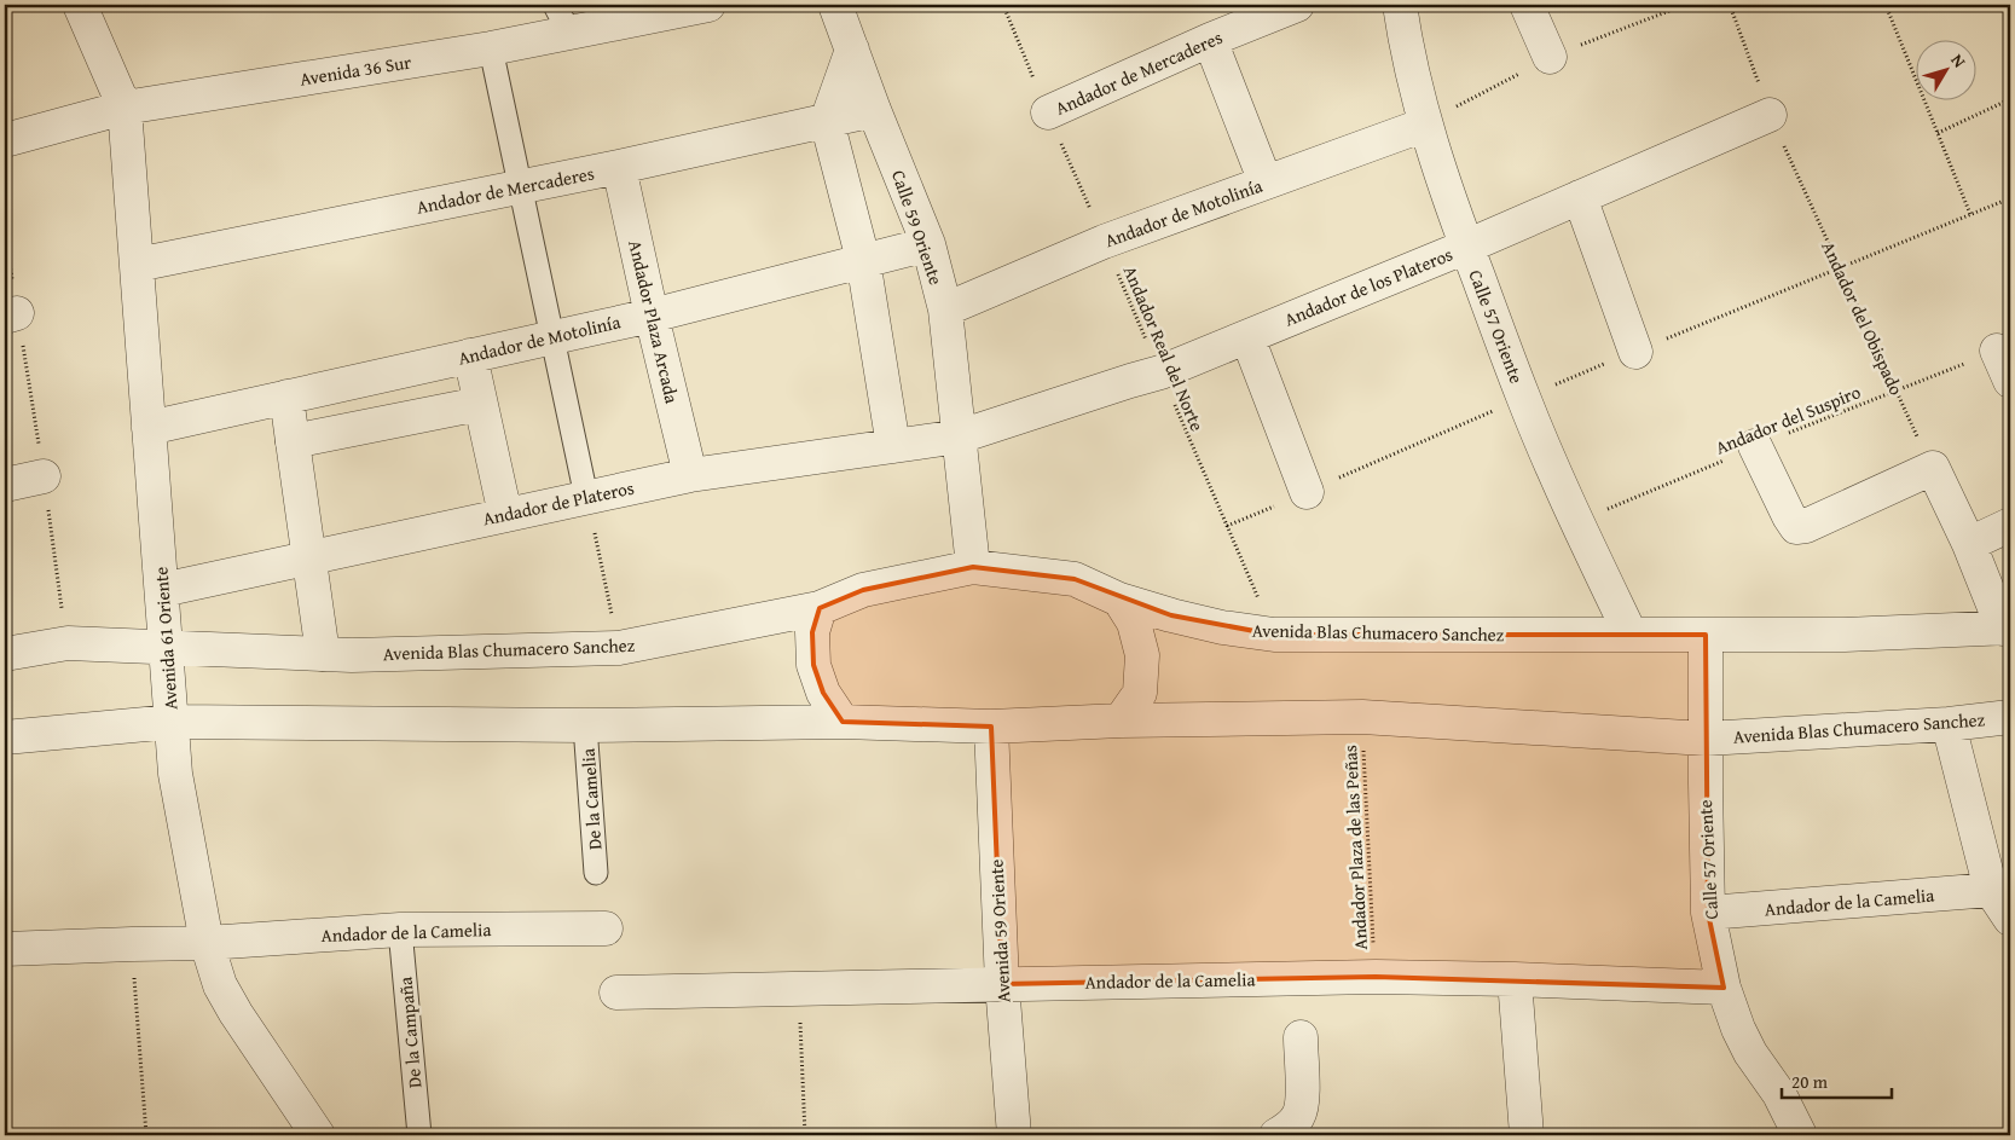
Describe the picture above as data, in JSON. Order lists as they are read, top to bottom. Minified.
{"streets":{"street":["Avenida 36 Sur","Andador de Mercaderes","Andador de Motolinía","Calle 59 Oriente","Andador de los Plateros","Andador Plaza Arcada","Calle 57 Oriente","Andador de Plateros","Avenida Blas Chumacero Sanchez","Avenida 61 Oriente","Andador de la Camelia","Avenida 59 Oriente"],"lane":["De la Camelia","De la Campaña"],"path":["Andador del Obispado","Andador Real del Norte","Andador del Suspiro","Andador Plaza de las Peñas"]},"crossings":[["Avenida 36 Sur","Avenida 61 Oriente"],["Andador de Mercaderes","Calle 59 Oriente"],["Andador de Mercaderes","Andador Plaza Arcada"],["Andador de Mercaderes","Andador Real del Norte"],["Andador de Mercaderes","Avenida 61 Oriente"],["Andador de Motolinía","Calle 59 Oriente"],["Andador de Motolinía","Andador Plaza Arcada"],["Andador de Motolinía","Calle 57 Oriente"],["Andador de Motolinía","Andador Real del Norte"],["Andador de Motolinía","Avenida 61 Oriente"],["Calle 59 Oriente","Andador de los Plateros"],["Calle 59 Oriente","Andador de Plateros"],["Calle 59 Oriente","Avenida Blas Chumacero Sanchez"],["Andador de los Plateros","Andador del Obispado"],["Andador de los Plateros","Calle 57 Oriente"],["Andador de los Plateros","Andador Real del Norte"],["Andador de los Plateros","Andador de Plateros"],["Andador del Obispado","Andador del Suspiro"],["Andador Plaza Arcada","Andador de Plateros"],["Calle 57 Oriente","Andador del Suspiro"],["Calle 57 Oriente","Avenida Blas Chumacero Sanchez"],["Calle 57 Oriente","Andador de la Camelia"],["Andador Real del Norte","Avenida Blas Chumacero Sanchez"],["Andador de Plateros","Avenida 61 Oriente"],["Avenida Blas Chumacero Sanchez","Avenida 61 Oriente"],["Avenida Blas Chumacero Sanchez","De la Camelia"],["Avenida Blas Chumacero Sanchez","Andador Plaza de las Peñas"],["Avenida Blas Chumacero Sanchez","Avenida 59 Oriente"],["Avenida 61 Oriente","Andador de la Camelia"],["Andador Plaza de las Peñas","Andador de la Camelia"],["Andador de la Camelia","Avenida 59 Oriente"],["Andador de la Camelia","De la Campaña"]],"scale_bar":"20 m","north":"top right"}
